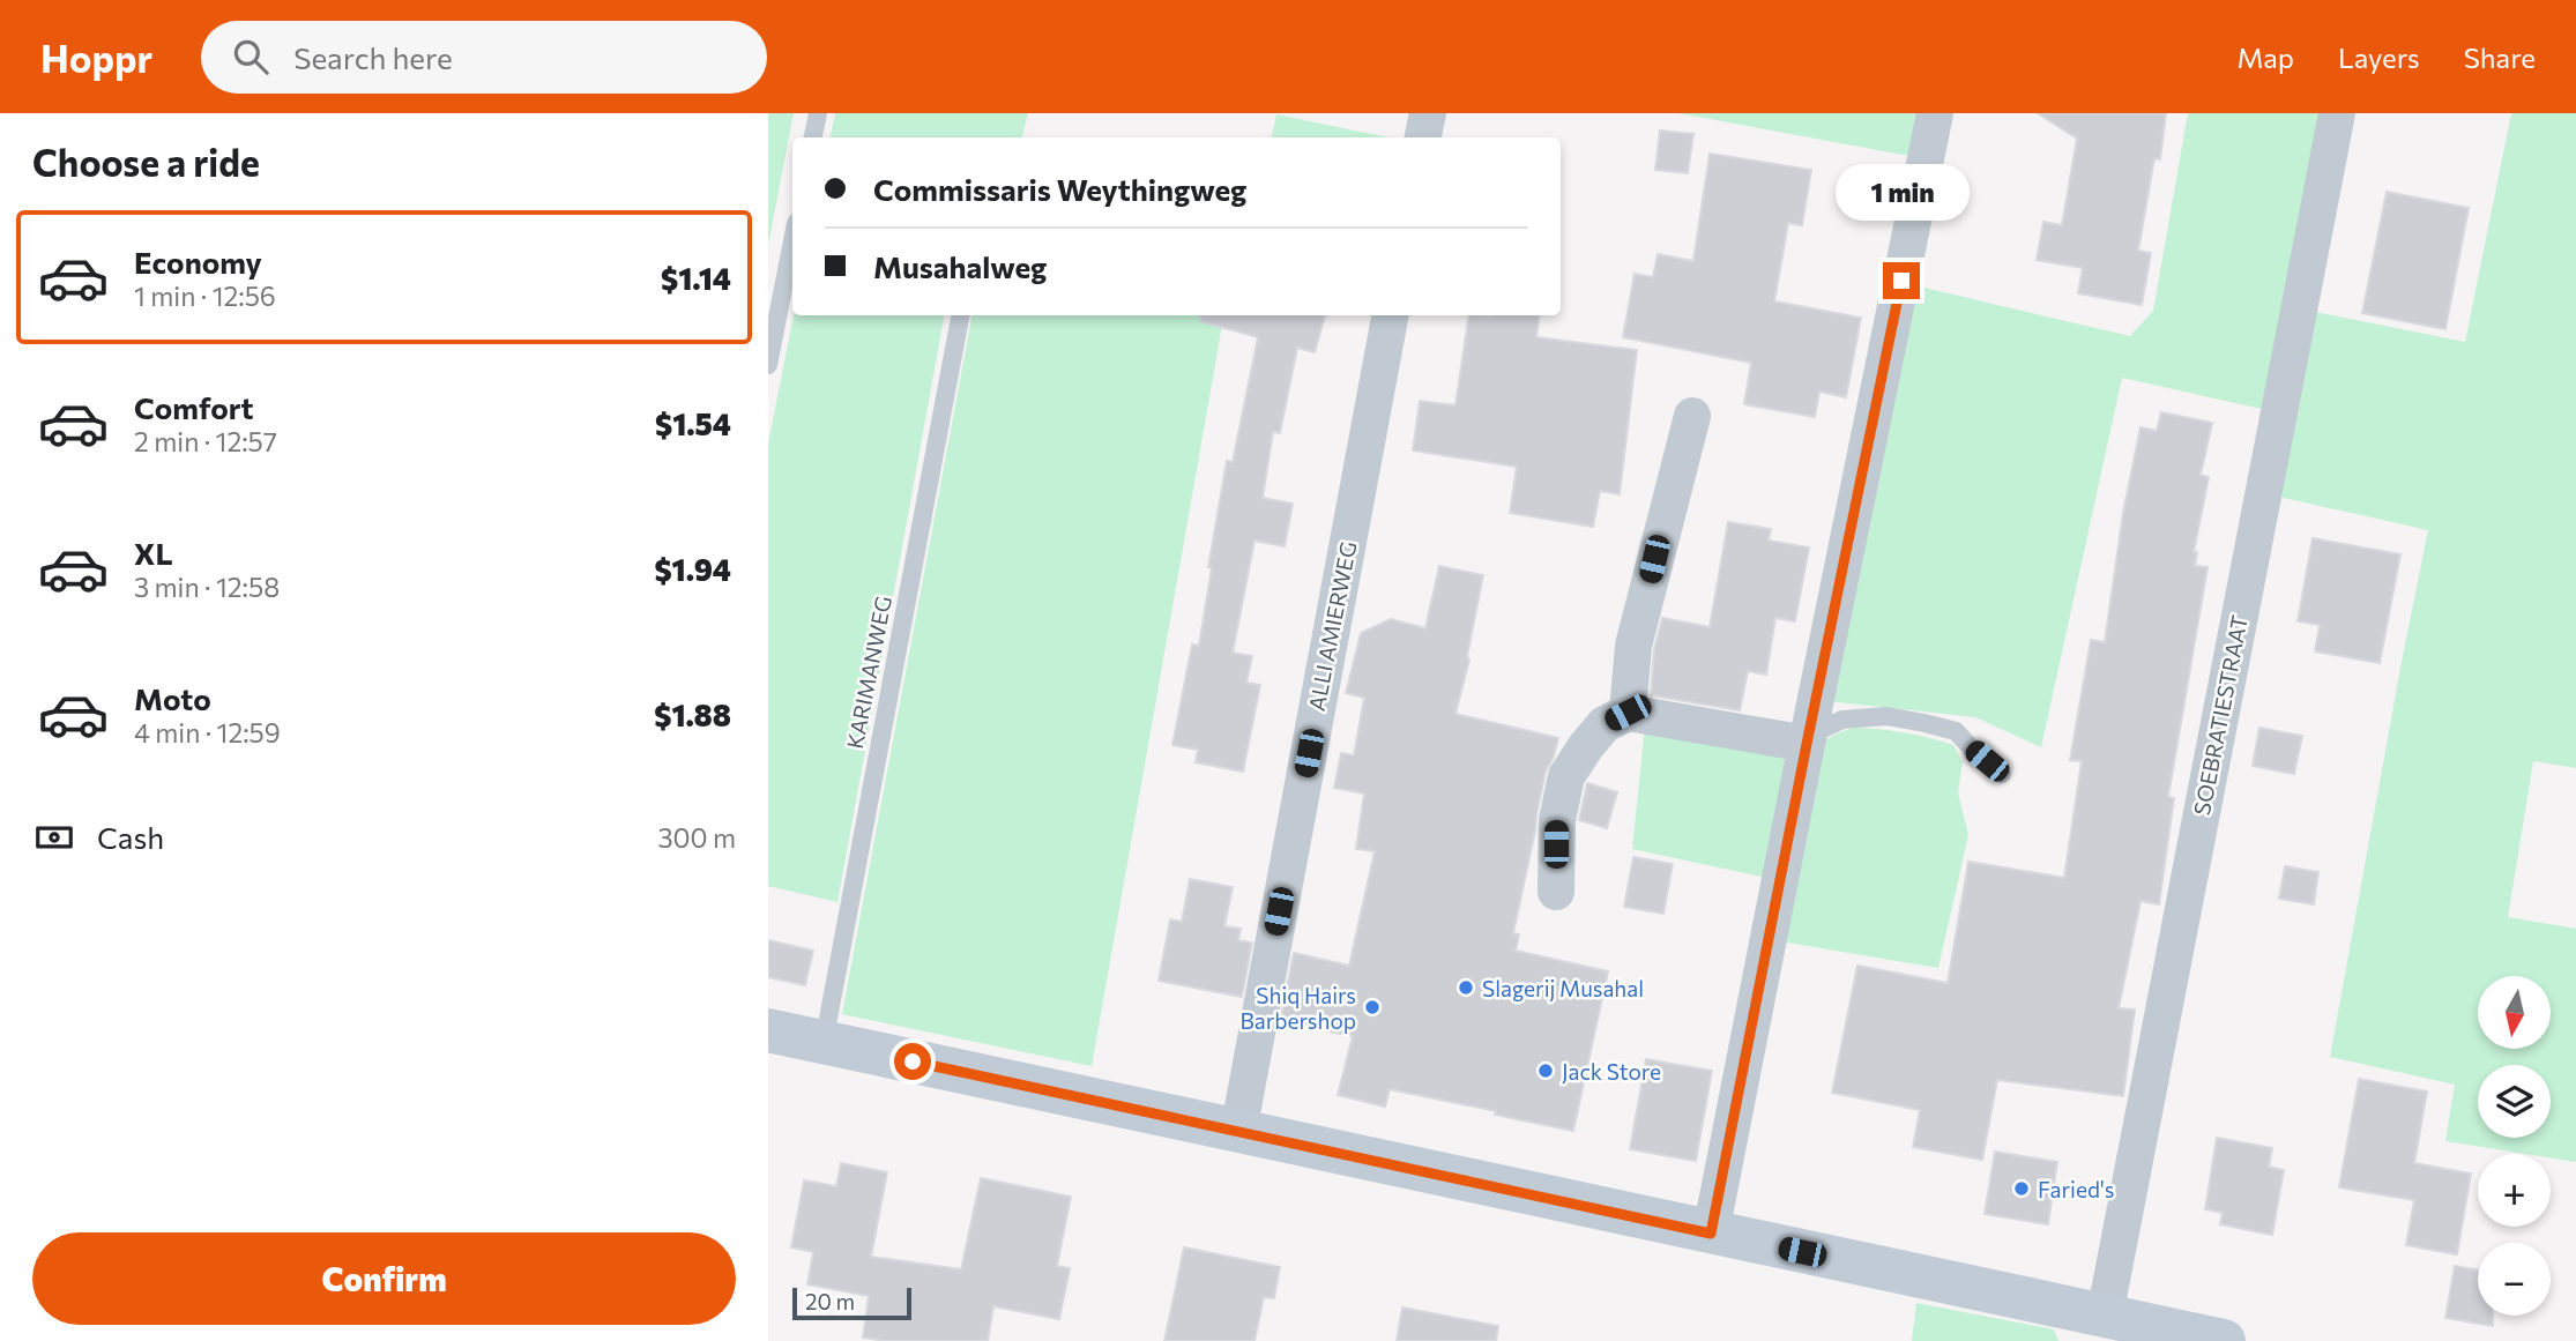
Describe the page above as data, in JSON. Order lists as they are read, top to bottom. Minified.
{"streets":{"street":["ALLI AMIERWEG","SOEBRATIESTRAAT"],"lane":["KARIMANWEG"]},"places":["Slagerij Musahal","Shiq Hairs Barbershop","Jack Store","Faried's"],"scale_bar":"20 m","north":"bottom","page":{"header":"Hoppr","search":"Search here","nav":["Map","Layers","Share"],"heading":"Choose a ride","banner":["Commissaris Weythingweg","Musahalweg"],"bubble":"1 min","list":[{"name":"Economy","note":"1 min · 12:56","value":"$1.14"},{"name":"Comfort","note":"2 min · 12:57","value":"$1.54"},{"name":"XL","note":"3 min · 12:58","value":"$1.94"},{"name":"Moto","note":"4 min · 12:59","value":"$1.88"}],"pay":["Cash","300 m"],"map_buttons":["+","−"],"buttons":"Confirm","scale":"20 m"}}
